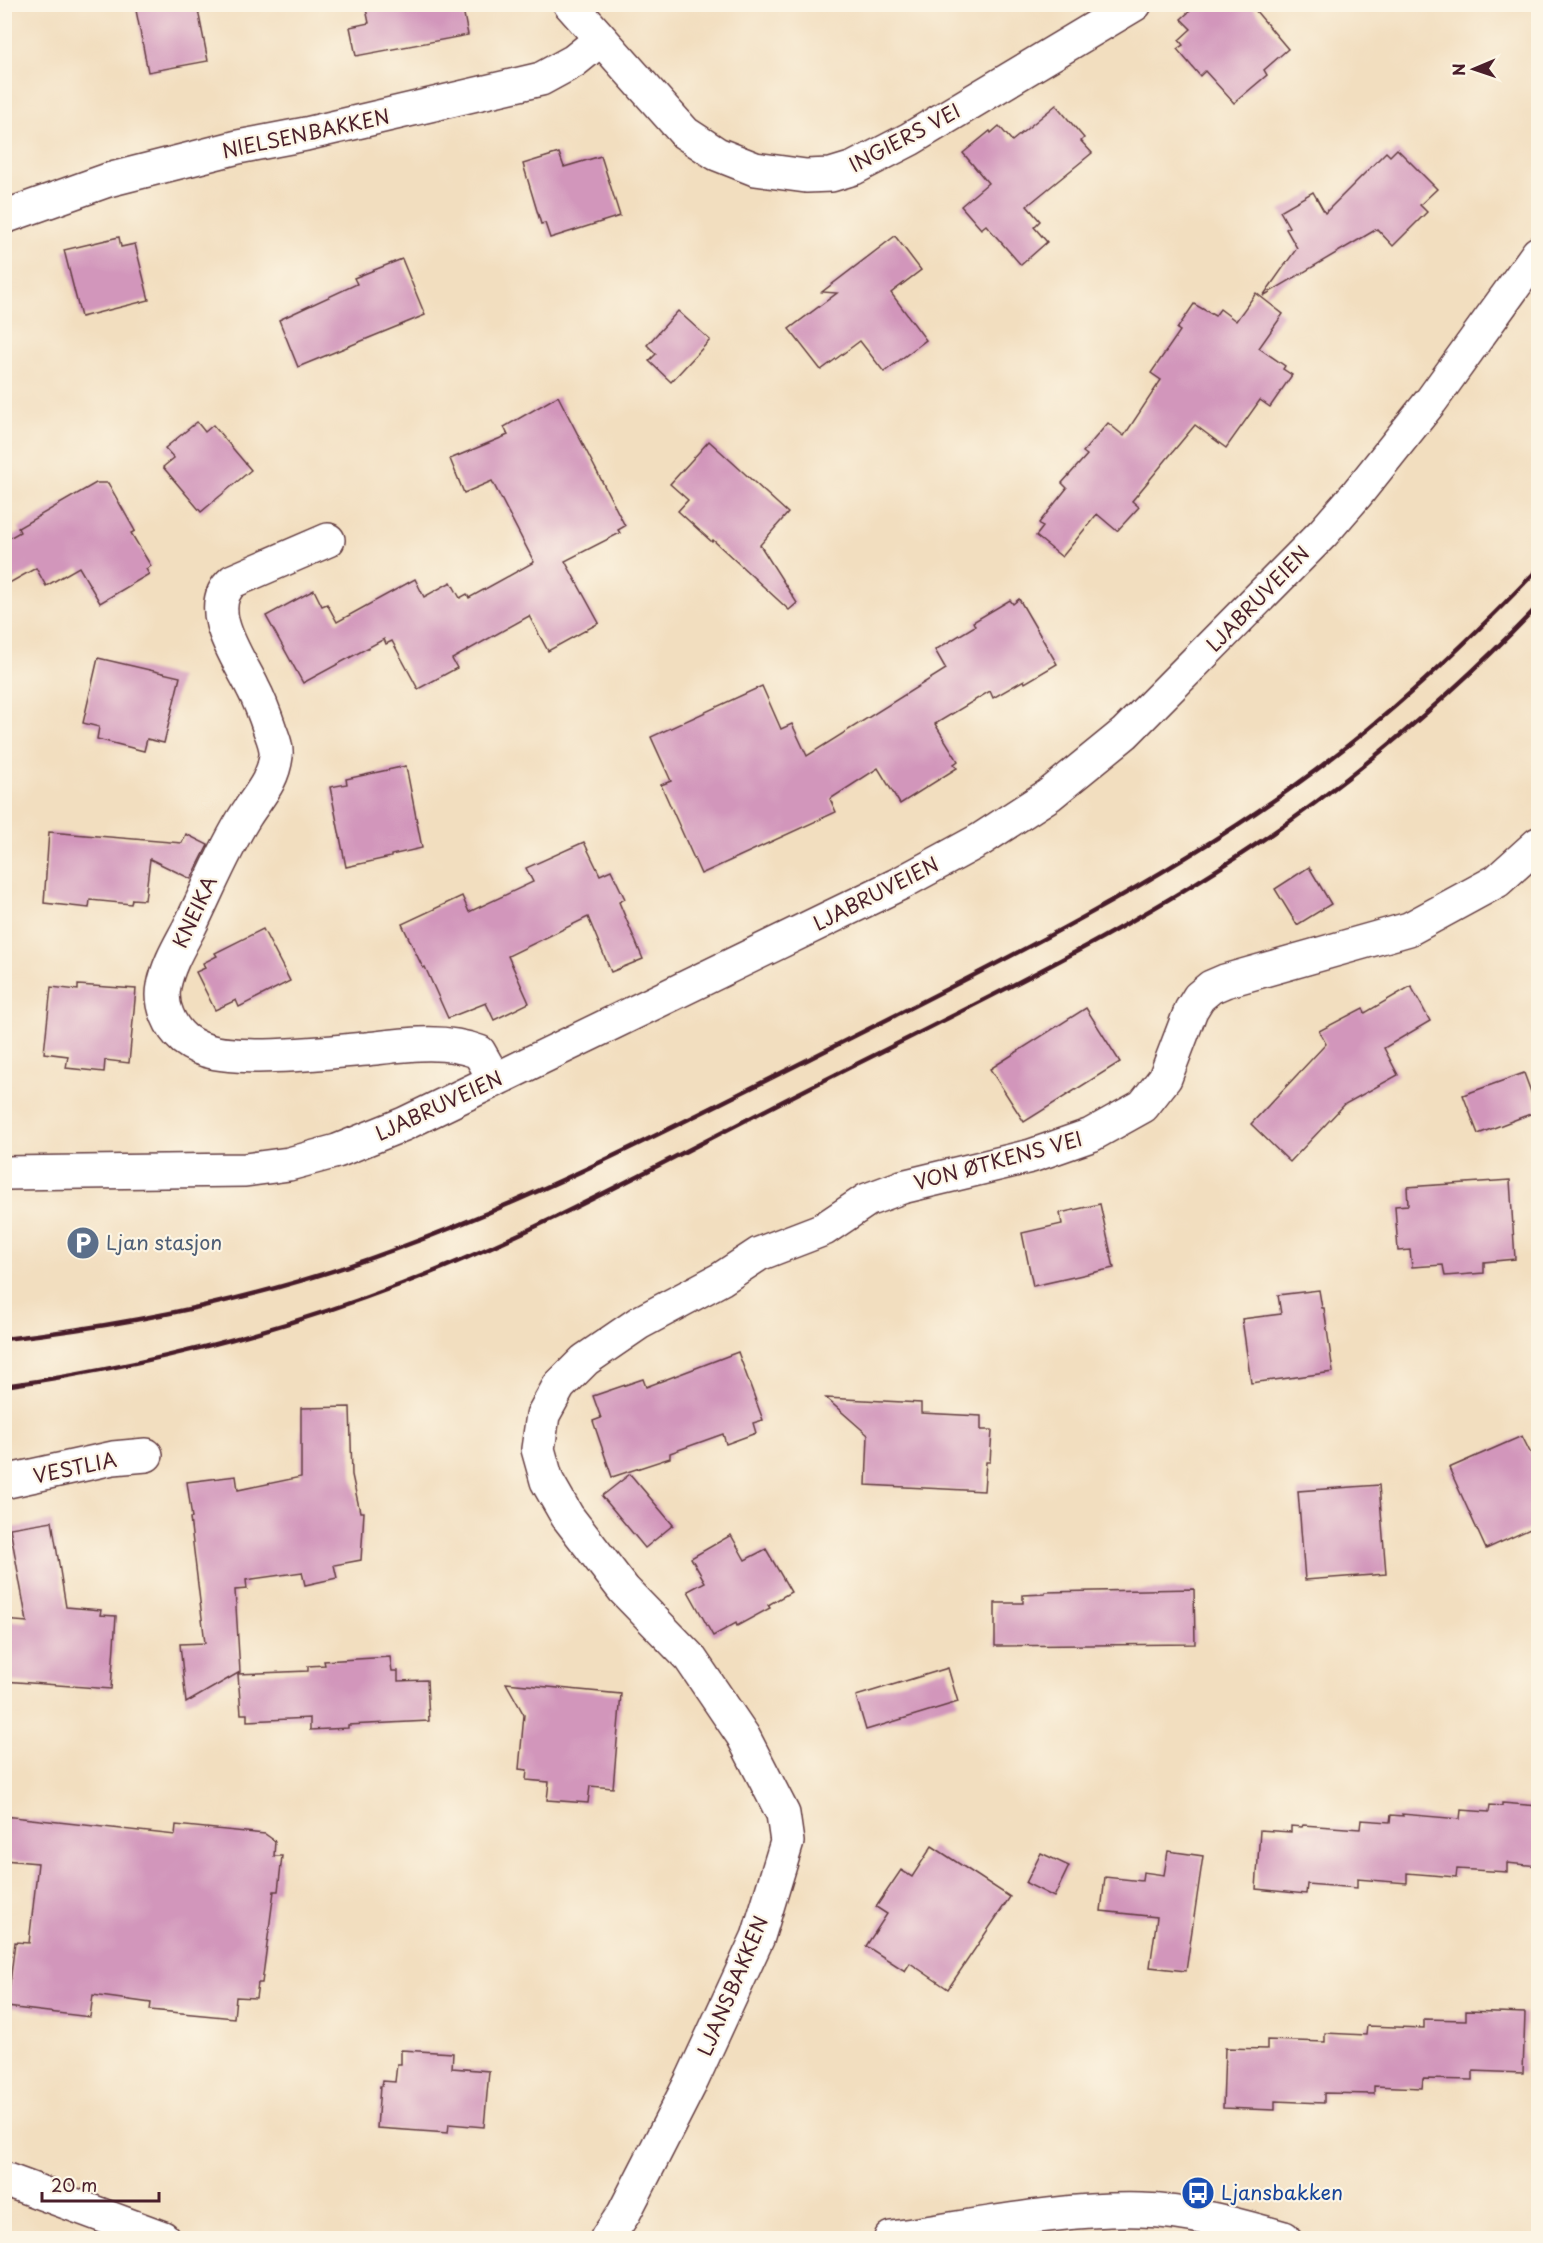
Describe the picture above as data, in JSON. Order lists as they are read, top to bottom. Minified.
{"streets":{"main road":["NIELSENBAKKEN","INGIERS VEI","LJABRUVEIEN","KNEIKA","VON ØTKENS VEI","VESTLIA","LJANSBAKKEN"]},"crossings":[["NIELSENBAKKEN","INGIERS VEI"],["LJABRUVEIEN","KNEIKA"],["VON ØTKENS VEI","LJANSBAKKEN"]],"places":{"parking":["Ljan stasjon"],"bus stop":["Ljansbakken"]},"scale_bar":"20 m","north":"left"}
